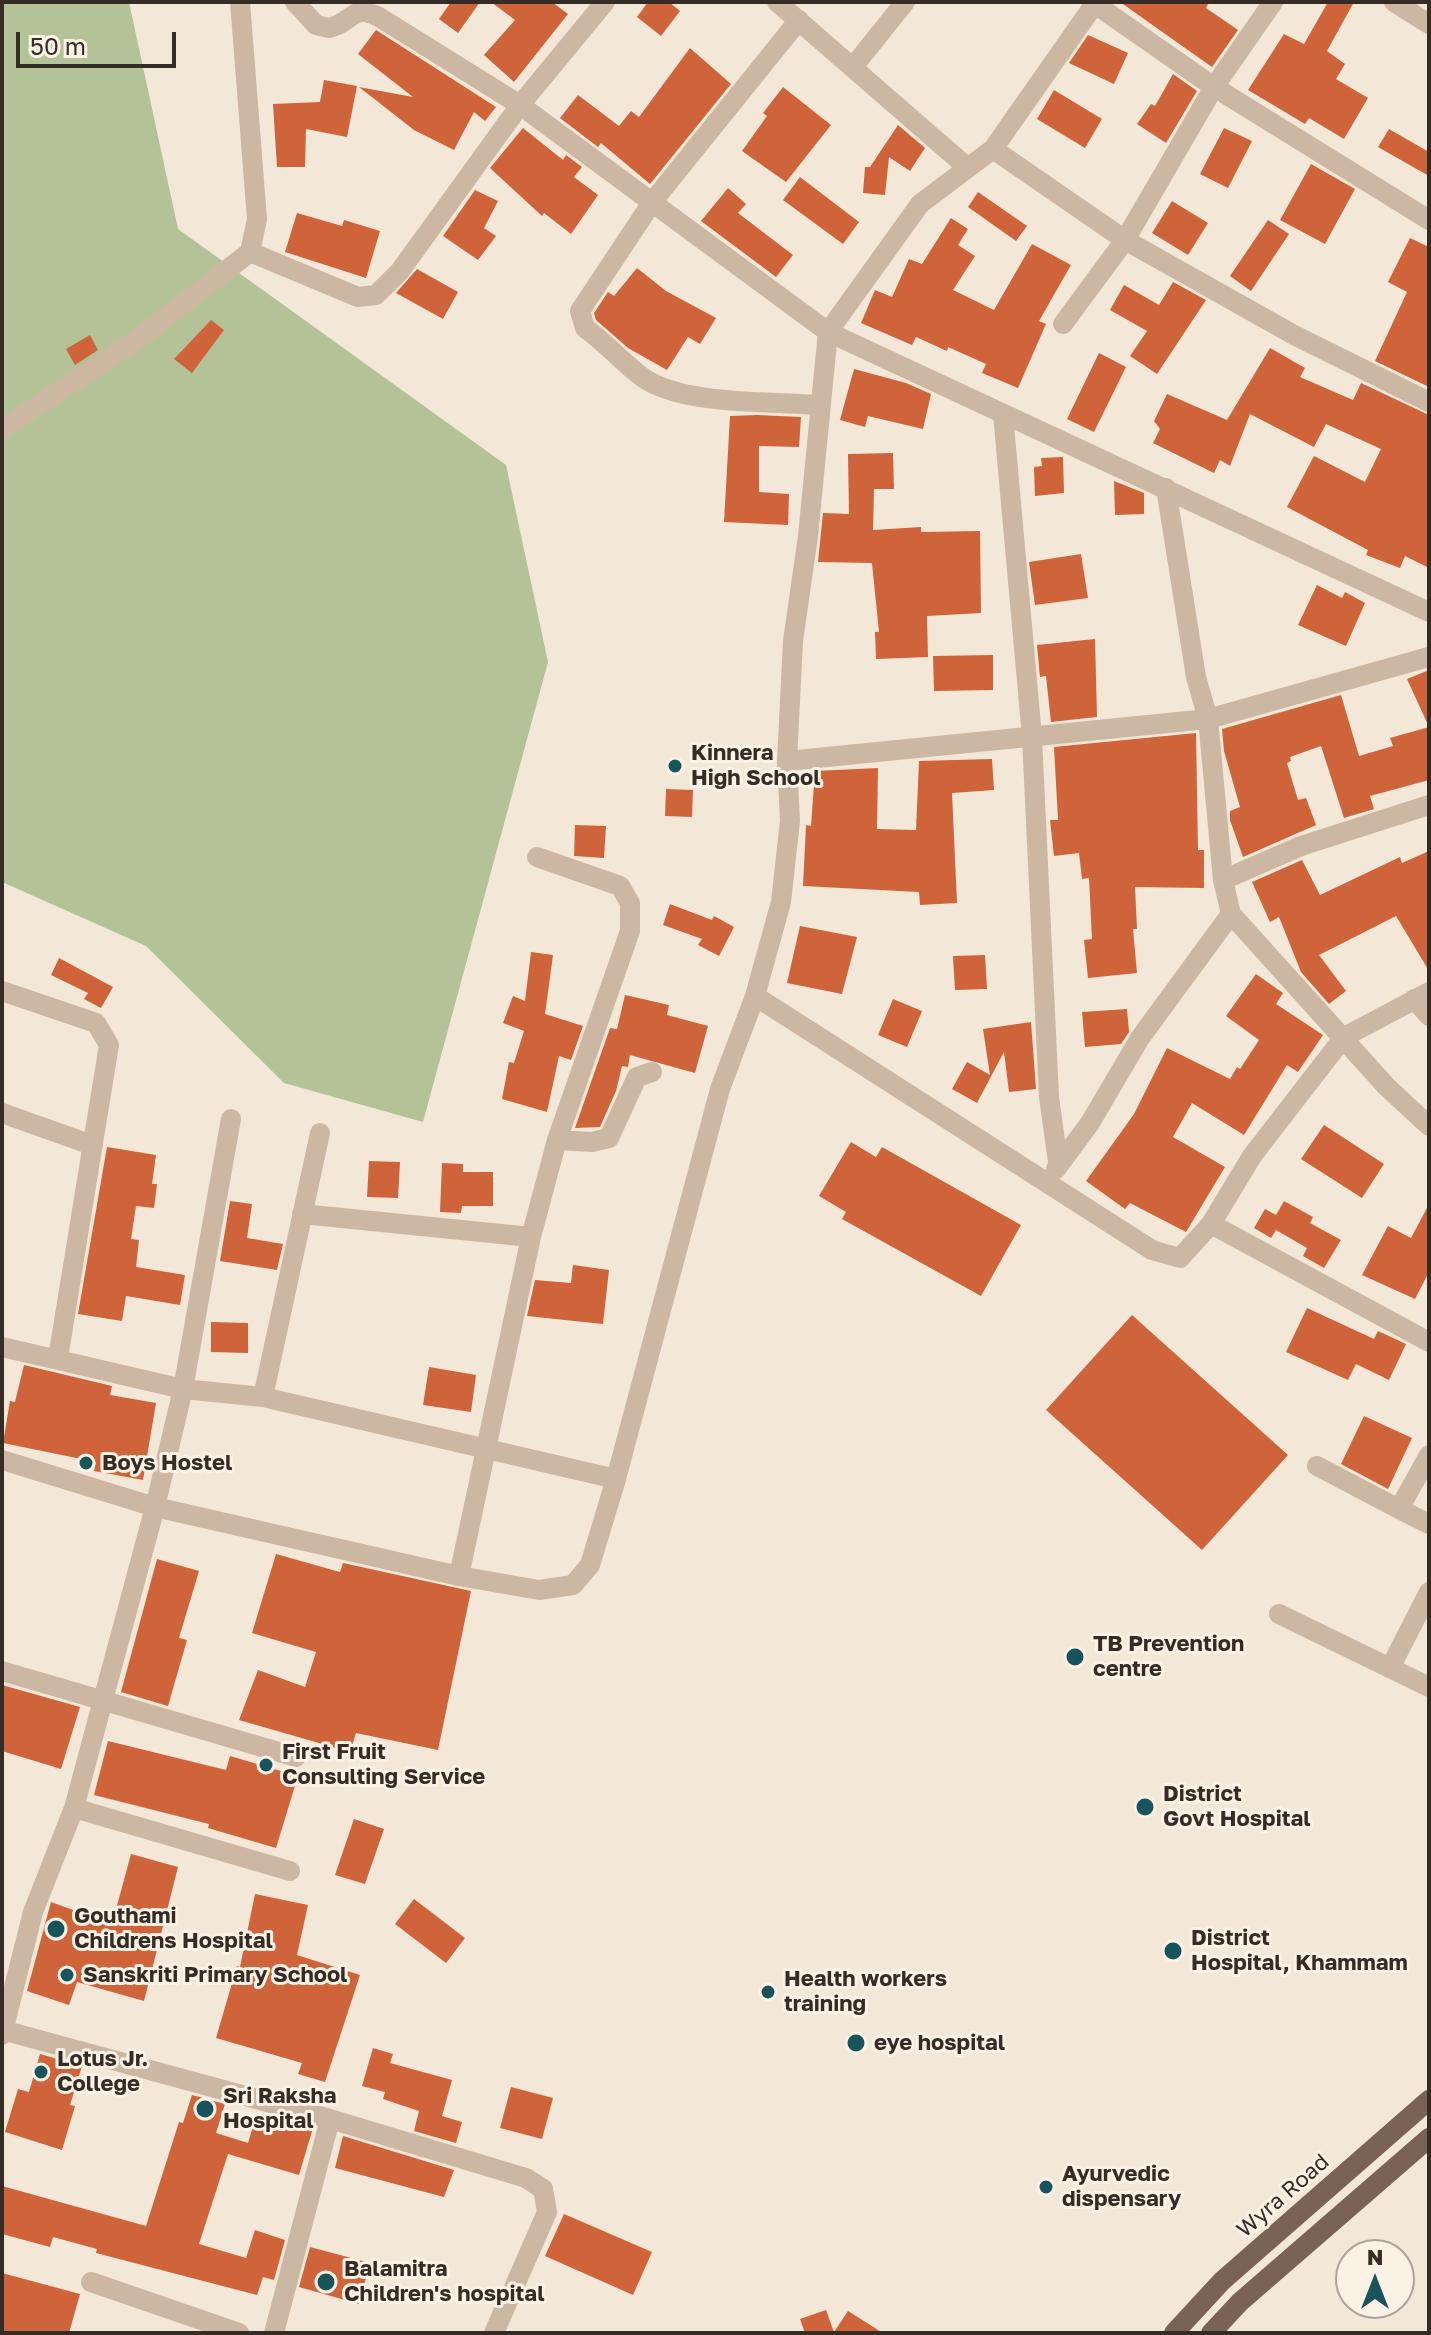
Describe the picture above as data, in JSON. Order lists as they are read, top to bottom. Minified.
{"streets":{"main road":["Wyra Road"]},"places":["Kinnera High School","Boys Hostel","TB Prevention centre","First Fruit Consulting Service","District Govt Hospital","Gouthami Childrens Hospital","District Hospital, Khammam","Sanskriti Primary School","Health workers training","eye hospital","Lotus Jr. College","Sri Raksha Hospital","Ayurvedic dispensary","Balamitra Children's hospital"],"scale_bar":"50 m","north":"top"}
